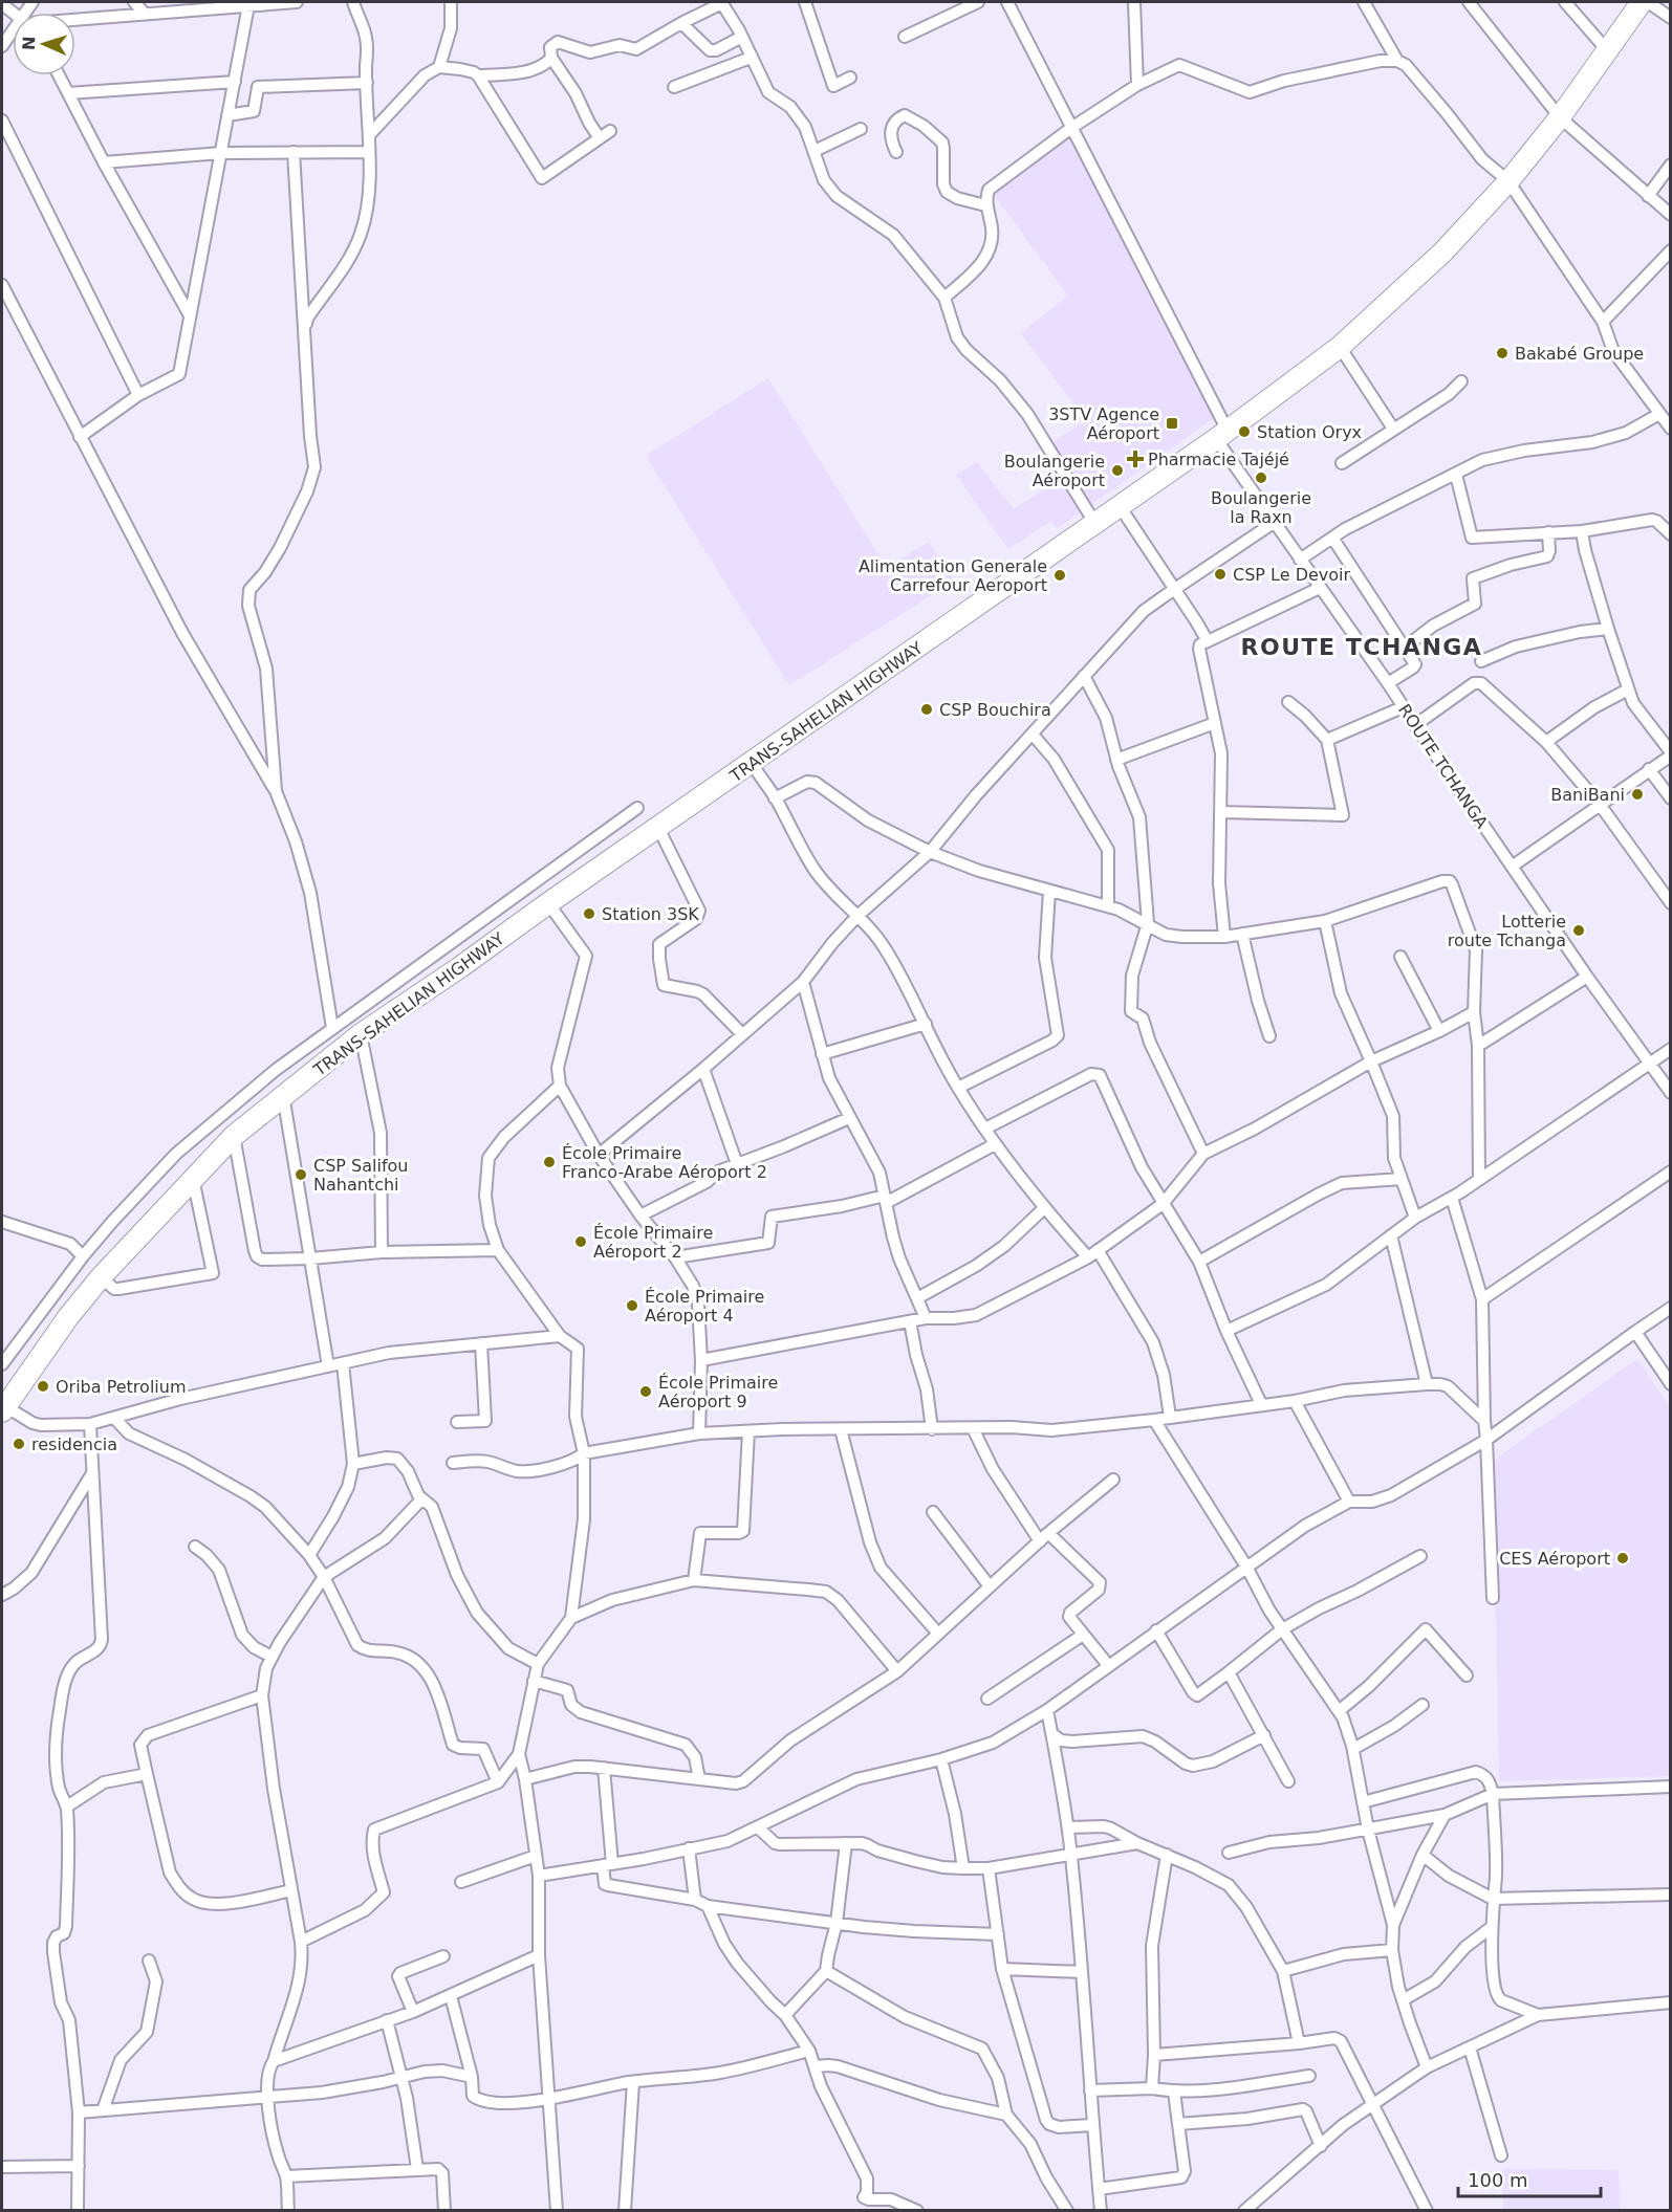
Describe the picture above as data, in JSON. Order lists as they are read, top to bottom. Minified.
{"streets":{"highway":["TRANS-SAHELIAN HIGHWAY"],"street":["ROUTE TCHANGA"]},"crossings":[["TRANS-SAHELIAN HIGHWAY","ROUTE TCHANGA"]],"districts":["ROUTE TCHANGA"],"places":{"other":["Bakabé Groupe","Station Oryx","Boulangerie Aéroport","Boulangerie la Raxn","CSP Le Devoir","Alimentation Generale Carrefour Aeroport","CSP Bouchira","BaniBani","Station 3SK","Lotterie route Tchanga","École Primaire Franco-Arabe Aéroport 2","CSP Salifou Nahantchi","École Primaire Aéroport 2","École Primaire Aéroport 4","Oriba Petrolium","École Primaire Aéroport 9","residencia","CES Aéroport"],"transit":["3STV Agence Aéroport"],"health":["Pharmacie Tajéjé"]},"scale_bar":"100 m","north":"left"}
